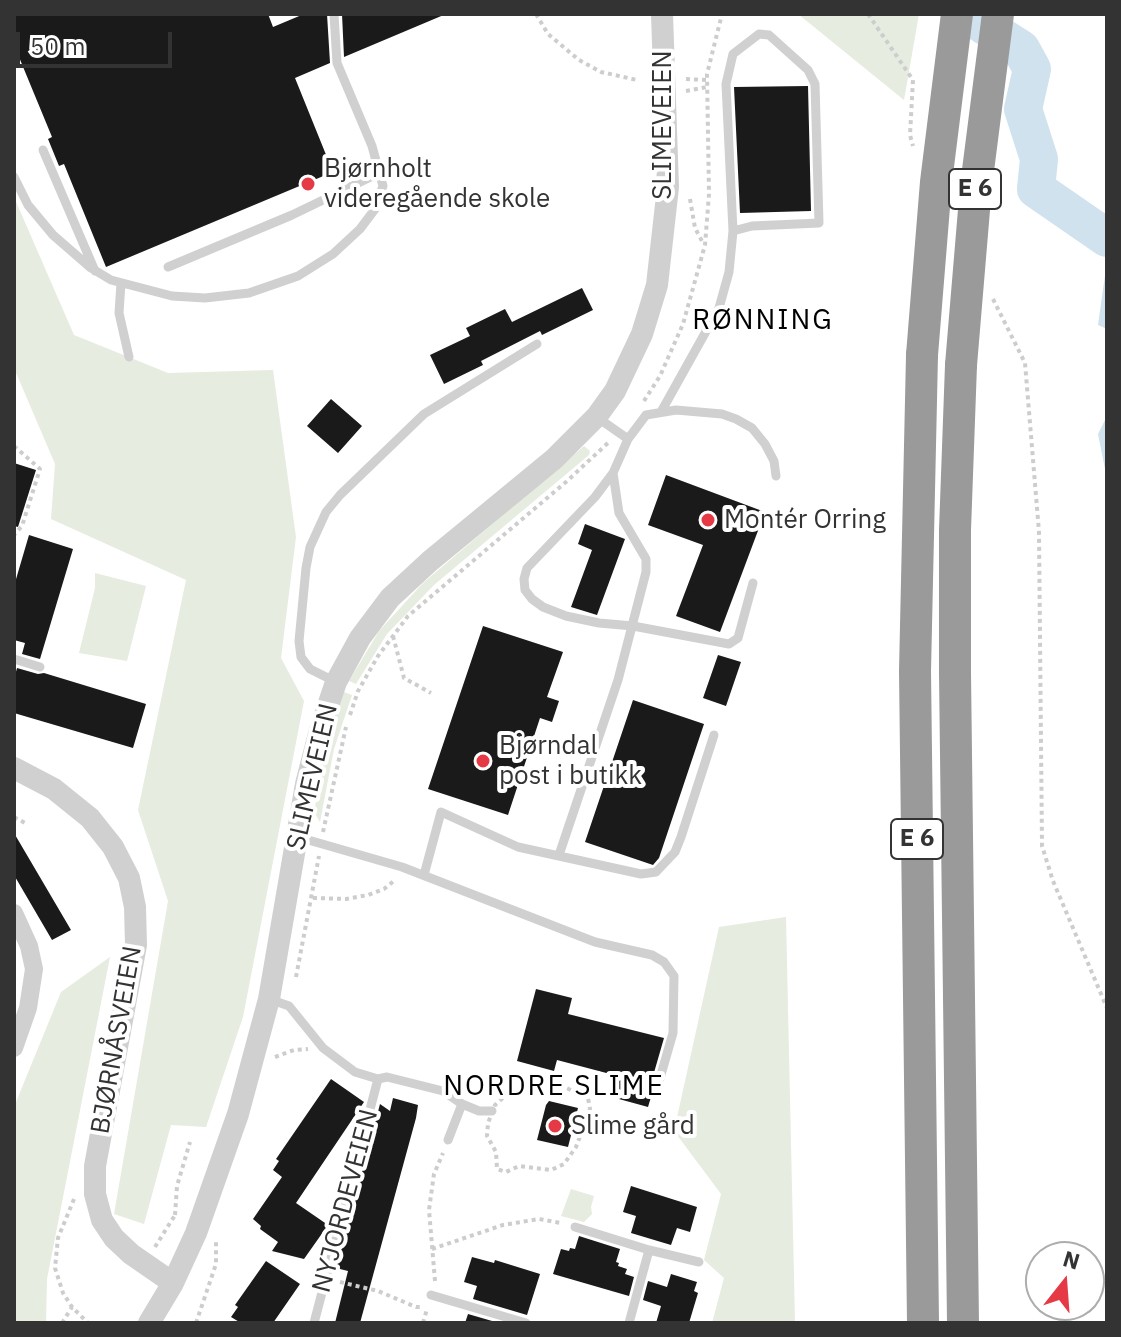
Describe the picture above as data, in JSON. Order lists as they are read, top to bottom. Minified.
{"streets":{"highway":["E 6"],"street":["SLIMEVEIEN","BJØRNÅSVEIEN"],"lane":["NYJORDEVEIEN"]},"crossings":[["SLIMEVEIEN","BJØRNÅSVEIEN"],["SLIMEVEIEN","NYJORDEVEIEN"]],"districts":["RØNNING","NORDRE SLIME"],"places":["Bjørnholt videregående skole","Montér Orring","Bjørndal post i butikk","Slime gård"],"scale_bar":"50 m","north":"top"}
